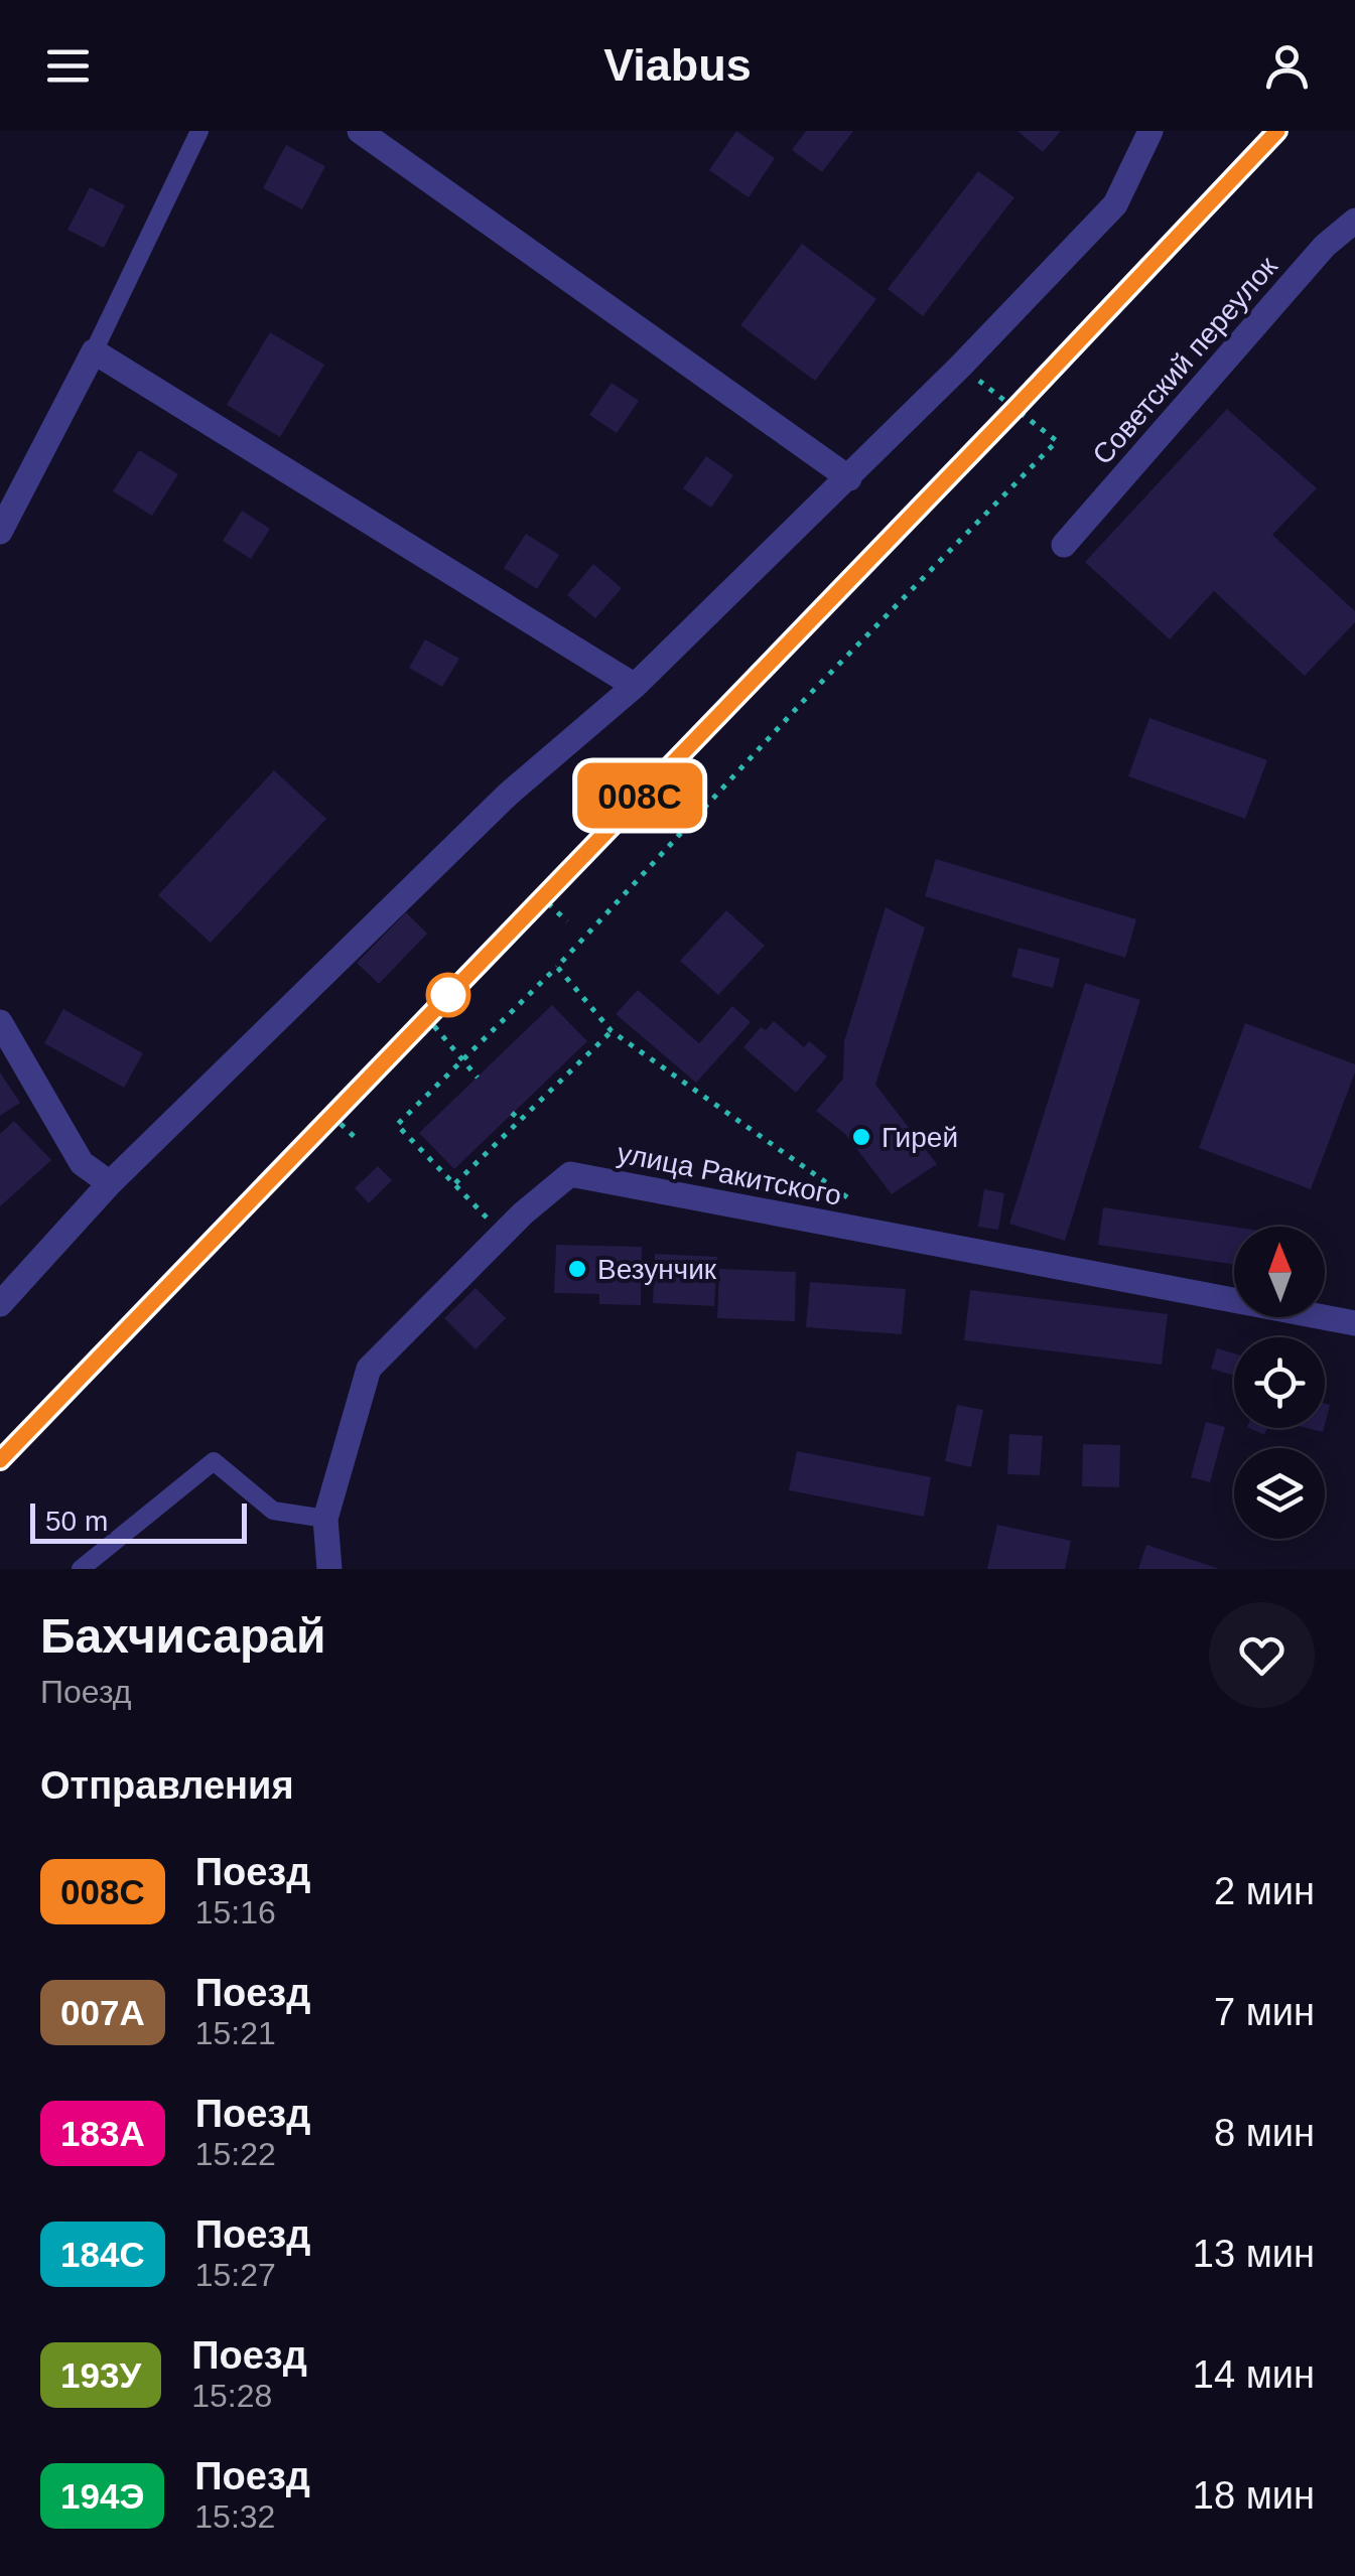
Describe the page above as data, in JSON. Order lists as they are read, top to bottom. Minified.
{"streets":{"street":["Советский переулок","улица Ракитского"]},"places":["Гирей","Везунчик"],"scale_bar":"50 m","north":"top","page":{"header":"Viabus","on_map":"008С","scale":"50 m","heading":[["Бахчисарай","Поезд"],"Отправления"],"list":[{"mark":"008С","name":"Поезд","note":"15:16","value":"2 мин"},{"mark":"007А","name":"Поезд","note":"15:21","value":"7 мин"},{"mark":"183А","name":"Поезд","note":"15:22","value":"8 мин"},{"mark":"184С","name":"Поезд","note":"15:27","value":"13 мин"},{"mark":"193У","name":"Поезд","note":"15:28","value":"14 мин"},{"mark":"194Э","name":"Поезд","note":"15:32","value":"18 мин"}]}}
